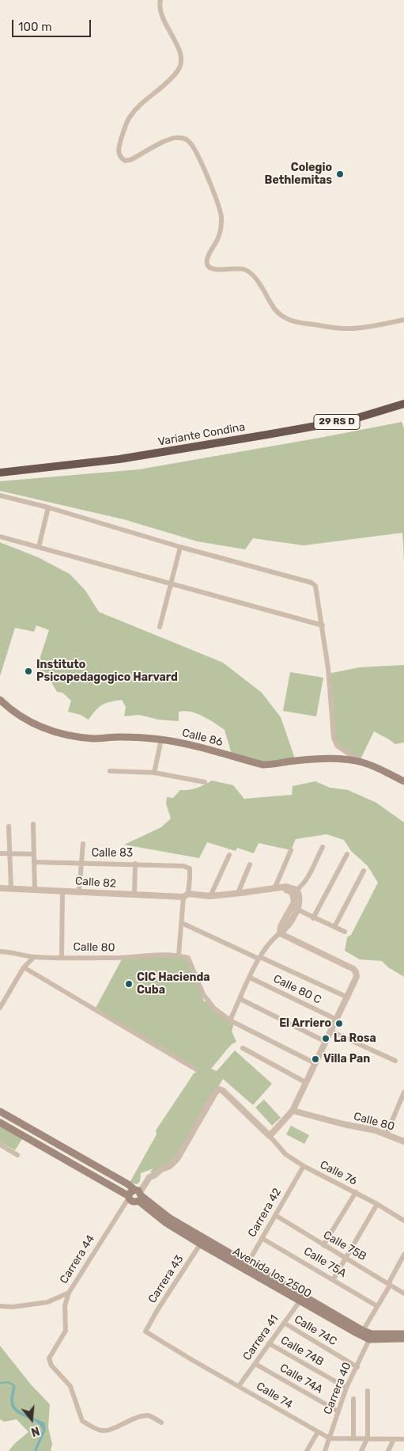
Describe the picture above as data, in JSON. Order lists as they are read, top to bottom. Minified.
{"streets":{"highway":["29 RS D","Variante Condina"],"main road":["Calle 86","Avenida los 2500"],"street":["Calle 83","Calle 82","Calle 80","Calle 80 C","Calle 76","Carrera 42","Calle 75B","Carrera 44","Calle 75A","Carrera 43","Calle 74C","Carrera 41","Calle 74B","Calle 74A","Carrera 40","Calle 74"]},"crossings":[["Calle 83","Calle 82"],["Calle 76","Carrera 42"],["Calle 76","Avenida los 2500"],["Carrera 42","Calle 75B"],["Carrera 42","Calle 75A"],["Carrera 42","Avenida los 2500"],["Carrera 44","Avenida los 2500"],["Avenida los 2500","Carrera 43"],["Avenida los 2500","Carrera 41"],["Avenida los 2500","Carrera 40"],["Carrera 43","Calle 74"],["Calle 74C","Carrera 41"],["Calle 74C","Carrera 40"],["Carrera 41","Calle 74B"],["Carrera 41","Calle 74A"],["Carrera 41","Calle 74"],["Calle 74B","Carrera 40"],["Calle 74A","Carrera 40"],["Carrera 40","Calle 74"]],"places":["Colegio Bethlemitas","Instituto Psicopedagogico Harvard","CIC Hacienda Cuba","El Arriero","La Rosa","Villa Pan"],"scale_bar":"100 m","north":"bottom"}
